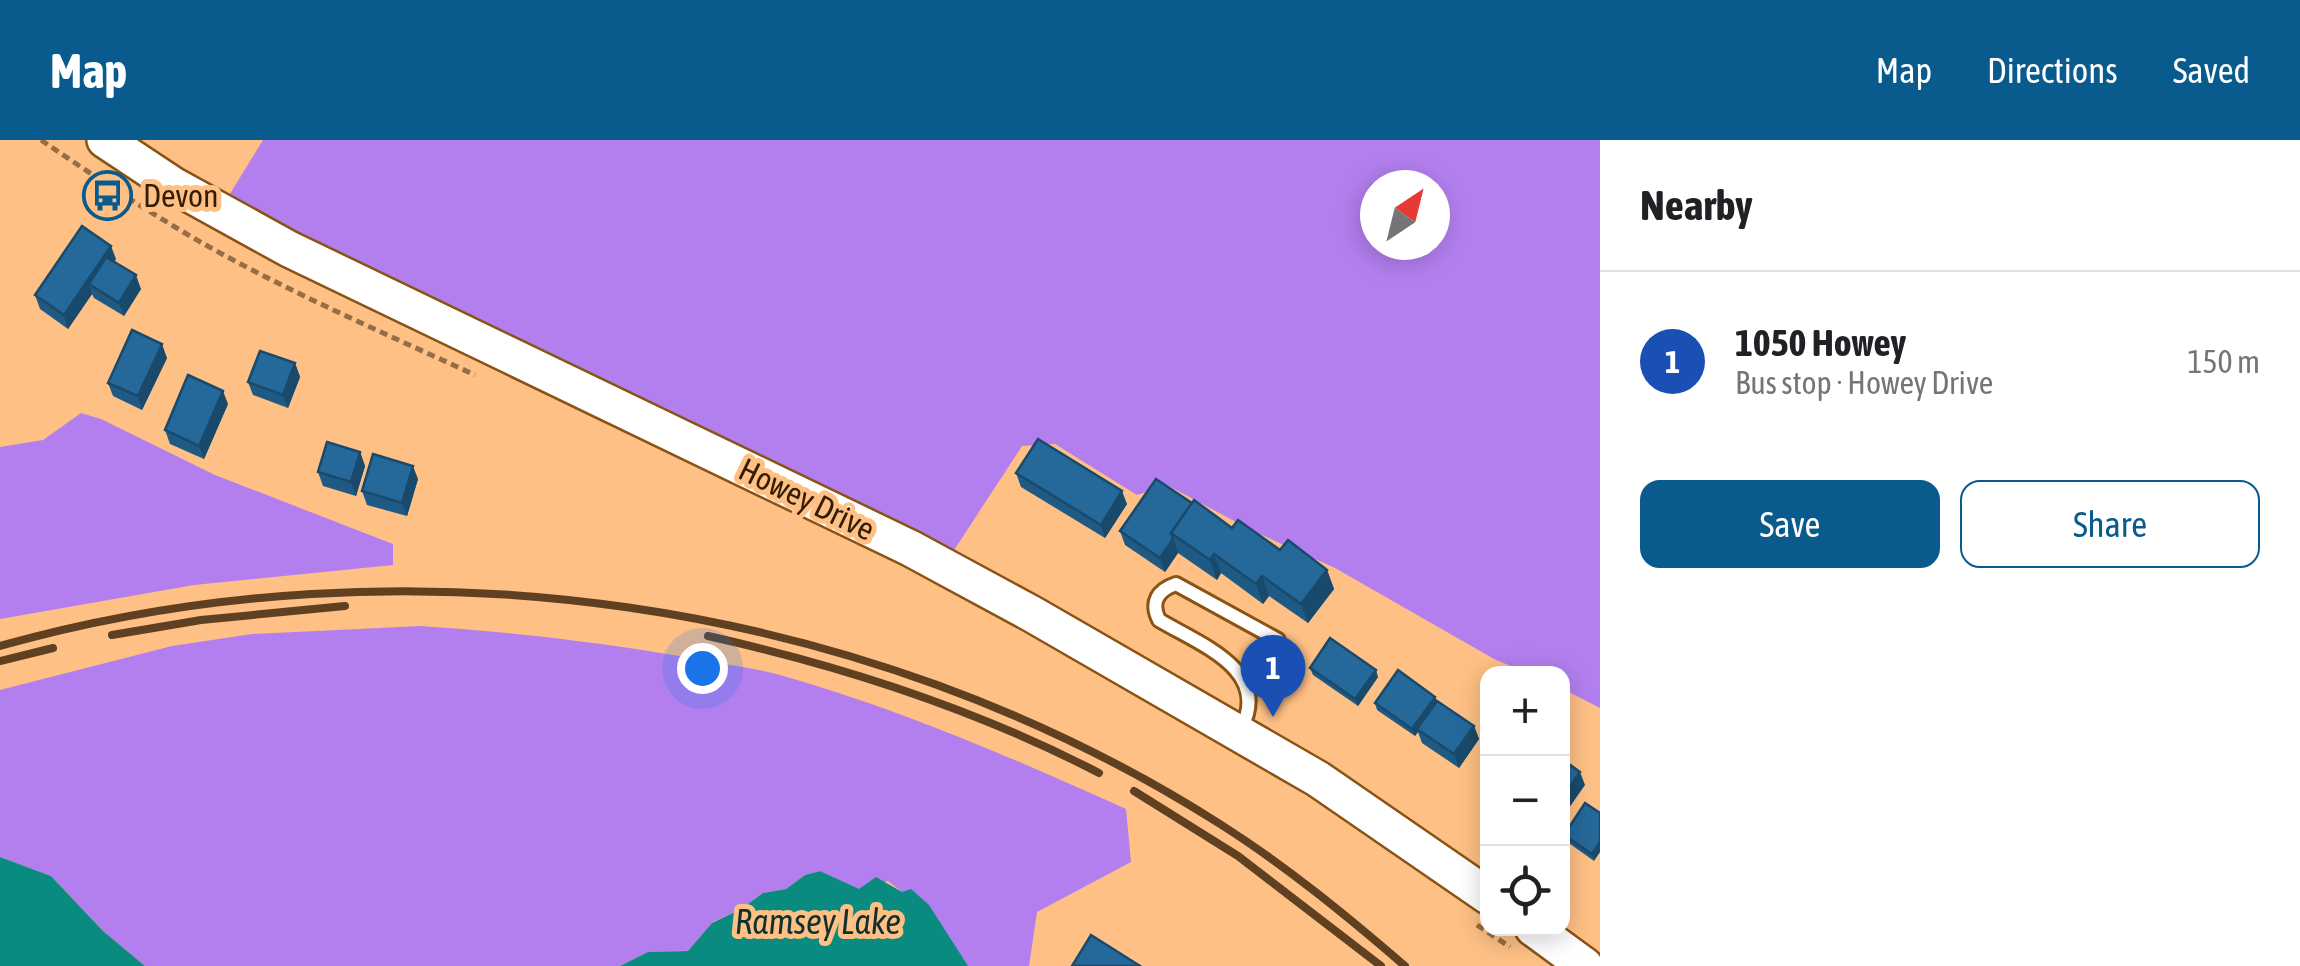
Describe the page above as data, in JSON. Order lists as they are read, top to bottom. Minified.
{"streets":{"main road":["Howey Drive"]},"water":["Ramsey Lake"],"places":{"bus stop":["Devon"]},"north":"top right","page":{"header":"Map","nav":["Map","Directions","Saved"],"heading":"Nearby","list":[{"mark":"1","name":"1050 Howey","note":"Bus stop · Howey Drive","value":"150 m"}],"buttons":["Save","Share"],"pins":"1","map_buttons":["+","−"]}}
